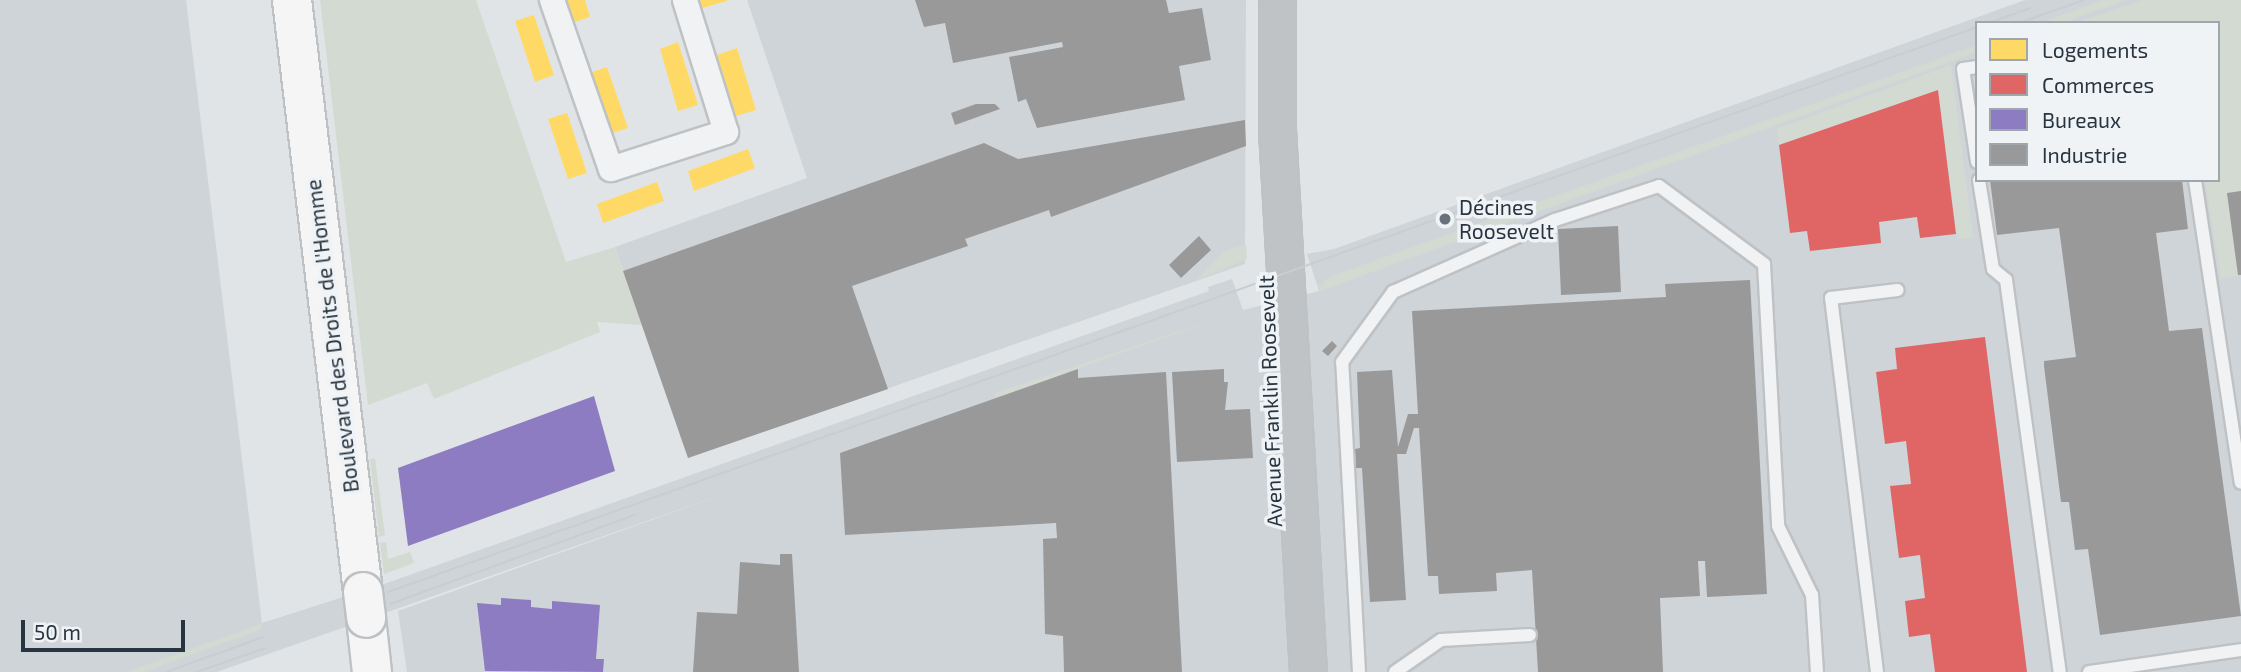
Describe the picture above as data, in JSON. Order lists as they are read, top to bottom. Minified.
{"streets":{"main road":["Boulevard des Droits de l'Homme"],"street":["Avenue Franklin Roosevelt"]},"places":["Décines Roosevelt"],"legend":["Logements","Commerces","Bureaux","Industrie"],"scale_bar":"50 m"}
